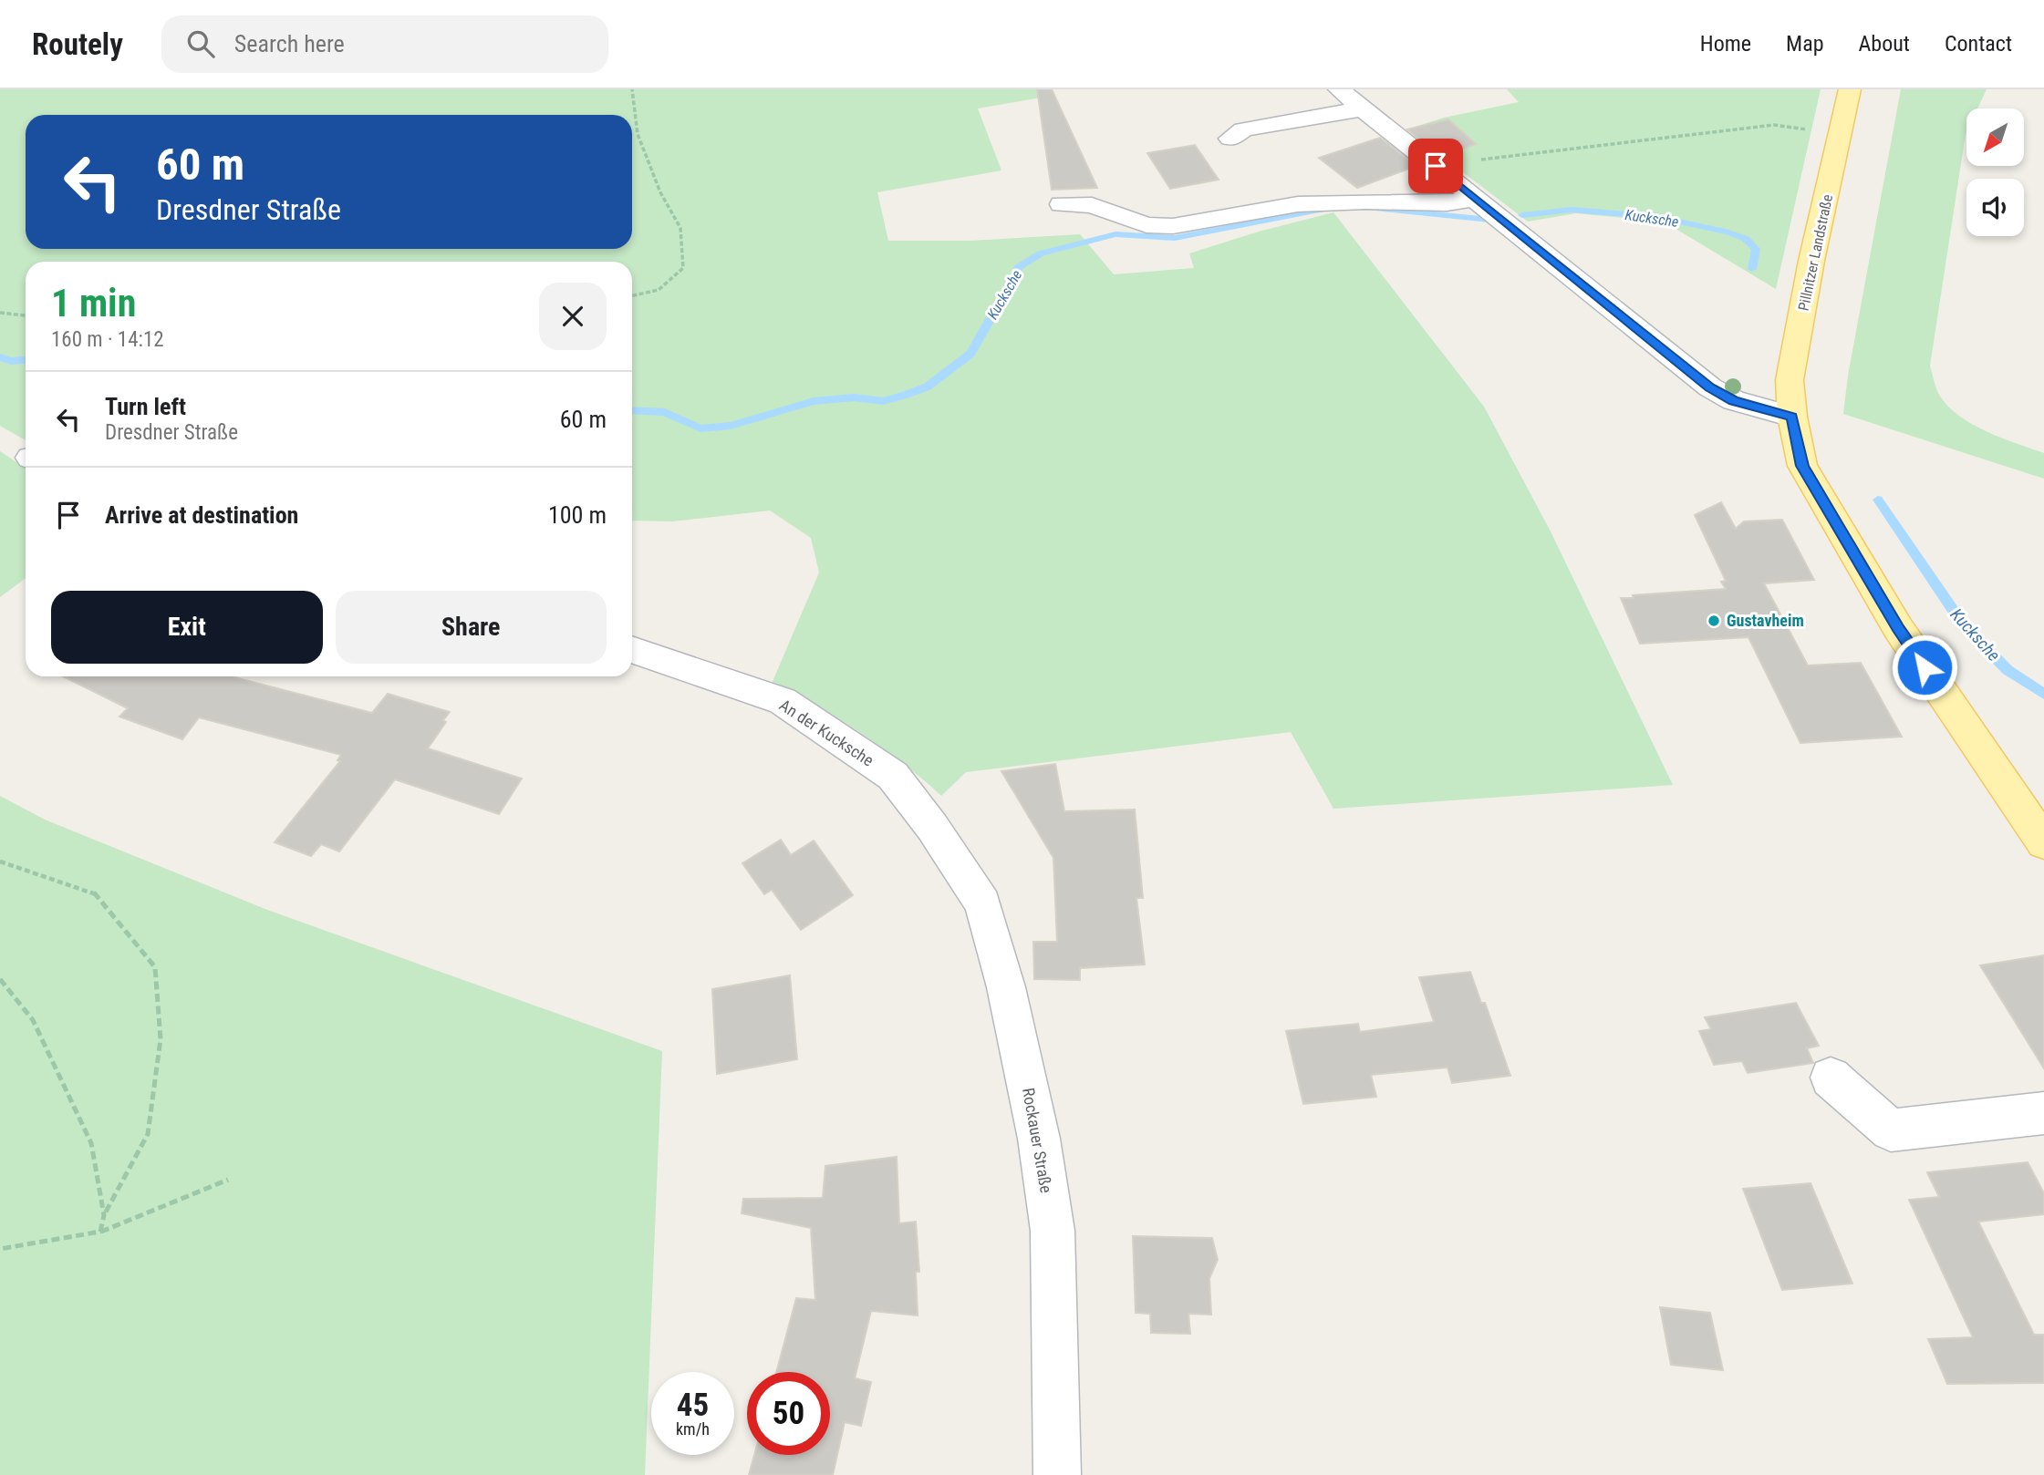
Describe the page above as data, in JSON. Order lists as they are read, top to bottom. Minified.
{"streets":{"main road":["Pillnitzer Landstraße"],"street":["An der Kucksche","Rockauer Straße"]},"crossings":[["An der Kucksche","Rockauer Straße"]],"water":["Kucksche"],"places":["Gustavheim"],"north":"bottom left","page":{"header":"Routely","search":"Search here","nav":["Home","Map","About","Contact"],"turn":["60 m","Dresdner Straße"],"heading":["1 min","160 m · 14:12"],"list":[{"name":"Turn left","note":"Dresdner Straße","value":"60 m"},{"name":"Arrive at destination","value":"100 m"}],"buttons":["Exit","Share"],"speed":"45 km/h","limit":"50"}}
